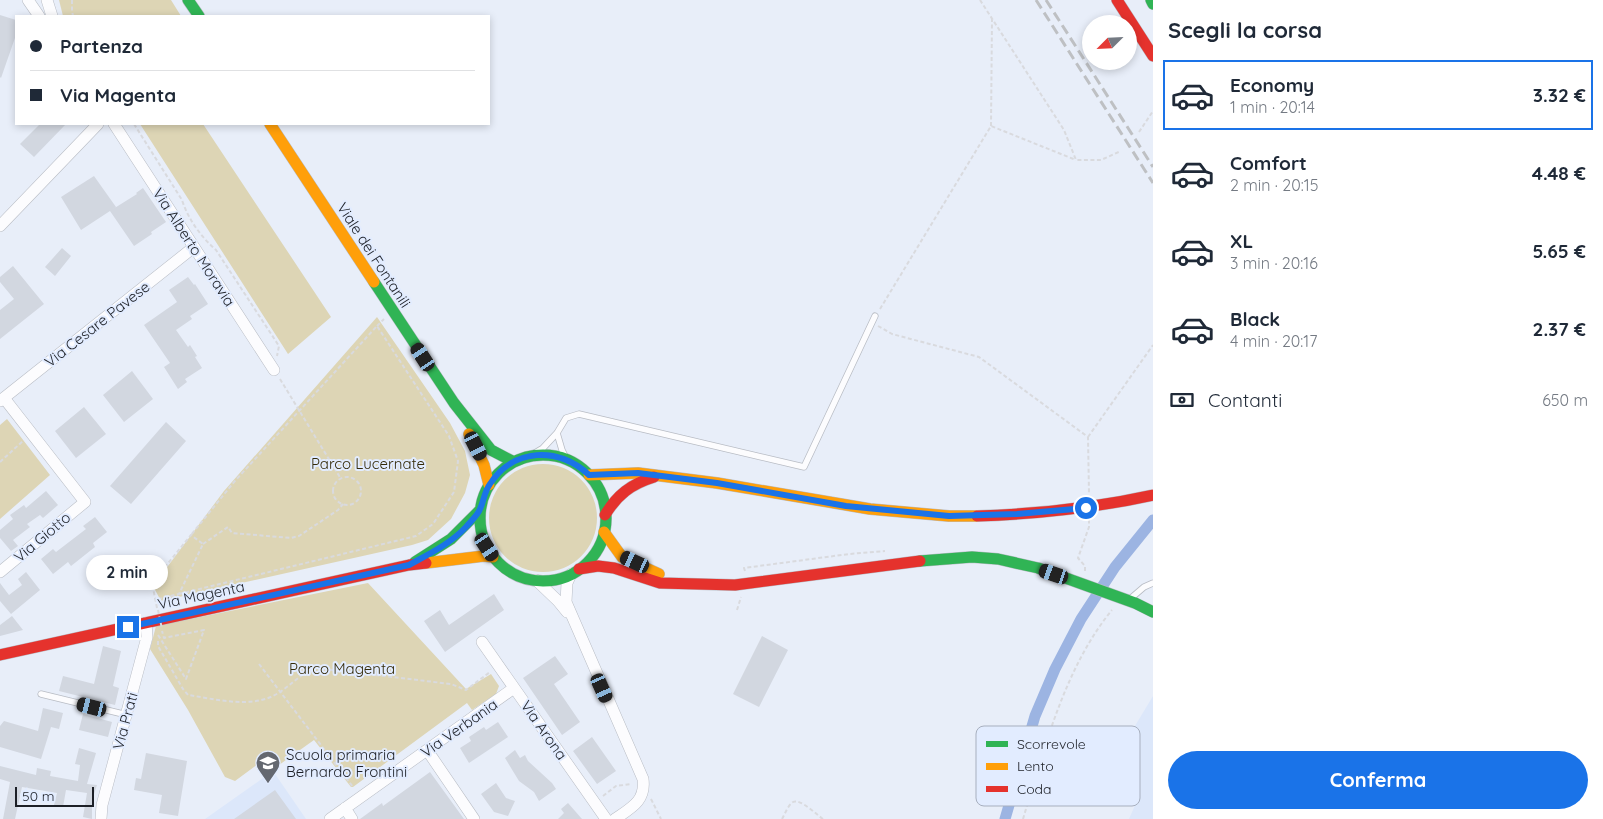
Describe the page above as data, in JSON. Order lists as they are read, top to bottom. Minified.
{"streets":{"main road":["Viale dei Fontanili","Via Magenta"],"street":["Via Alberto Moravia","Via Cesare Pavese","Via Giotto","Via Prati","Via Verbania","Via Arona"]},"crossings":[["Via Alberto Moravia","Via Cesare Pavese"],["Viale dei Fontanili","Via Magenta"],["Via Magenta","Via Prati"],["Via Verbania","Via Arona"]],"parks":["Parco Lucernate","Parco Magenta"],"places":{"school or university":["Scuola primaria Bernardo Frontini"]},"legend":["Scorrevole","Lento","Coda"],"scale_bar":"50 m","north":"bottom left","page":{"heading":"Scegli la corsa","banner":["Partenza","Via Magenta"],"list":[{"name":"Economy","note":"1 min · 20:14","value":"3.32 €"},{"name":"Comfort","note":"2 min · 20:15","value":"4.48 €"},{"name":"XL","note":"3 min · 20:16","value":"5.65 €"},{"name":"Black","note":"4 min · 20:17","value":"2.37 €"}],"pay":["Contanti","650 m"],"bubble":"2 min","buttons":"Conferma","scale":"50 m"}}
